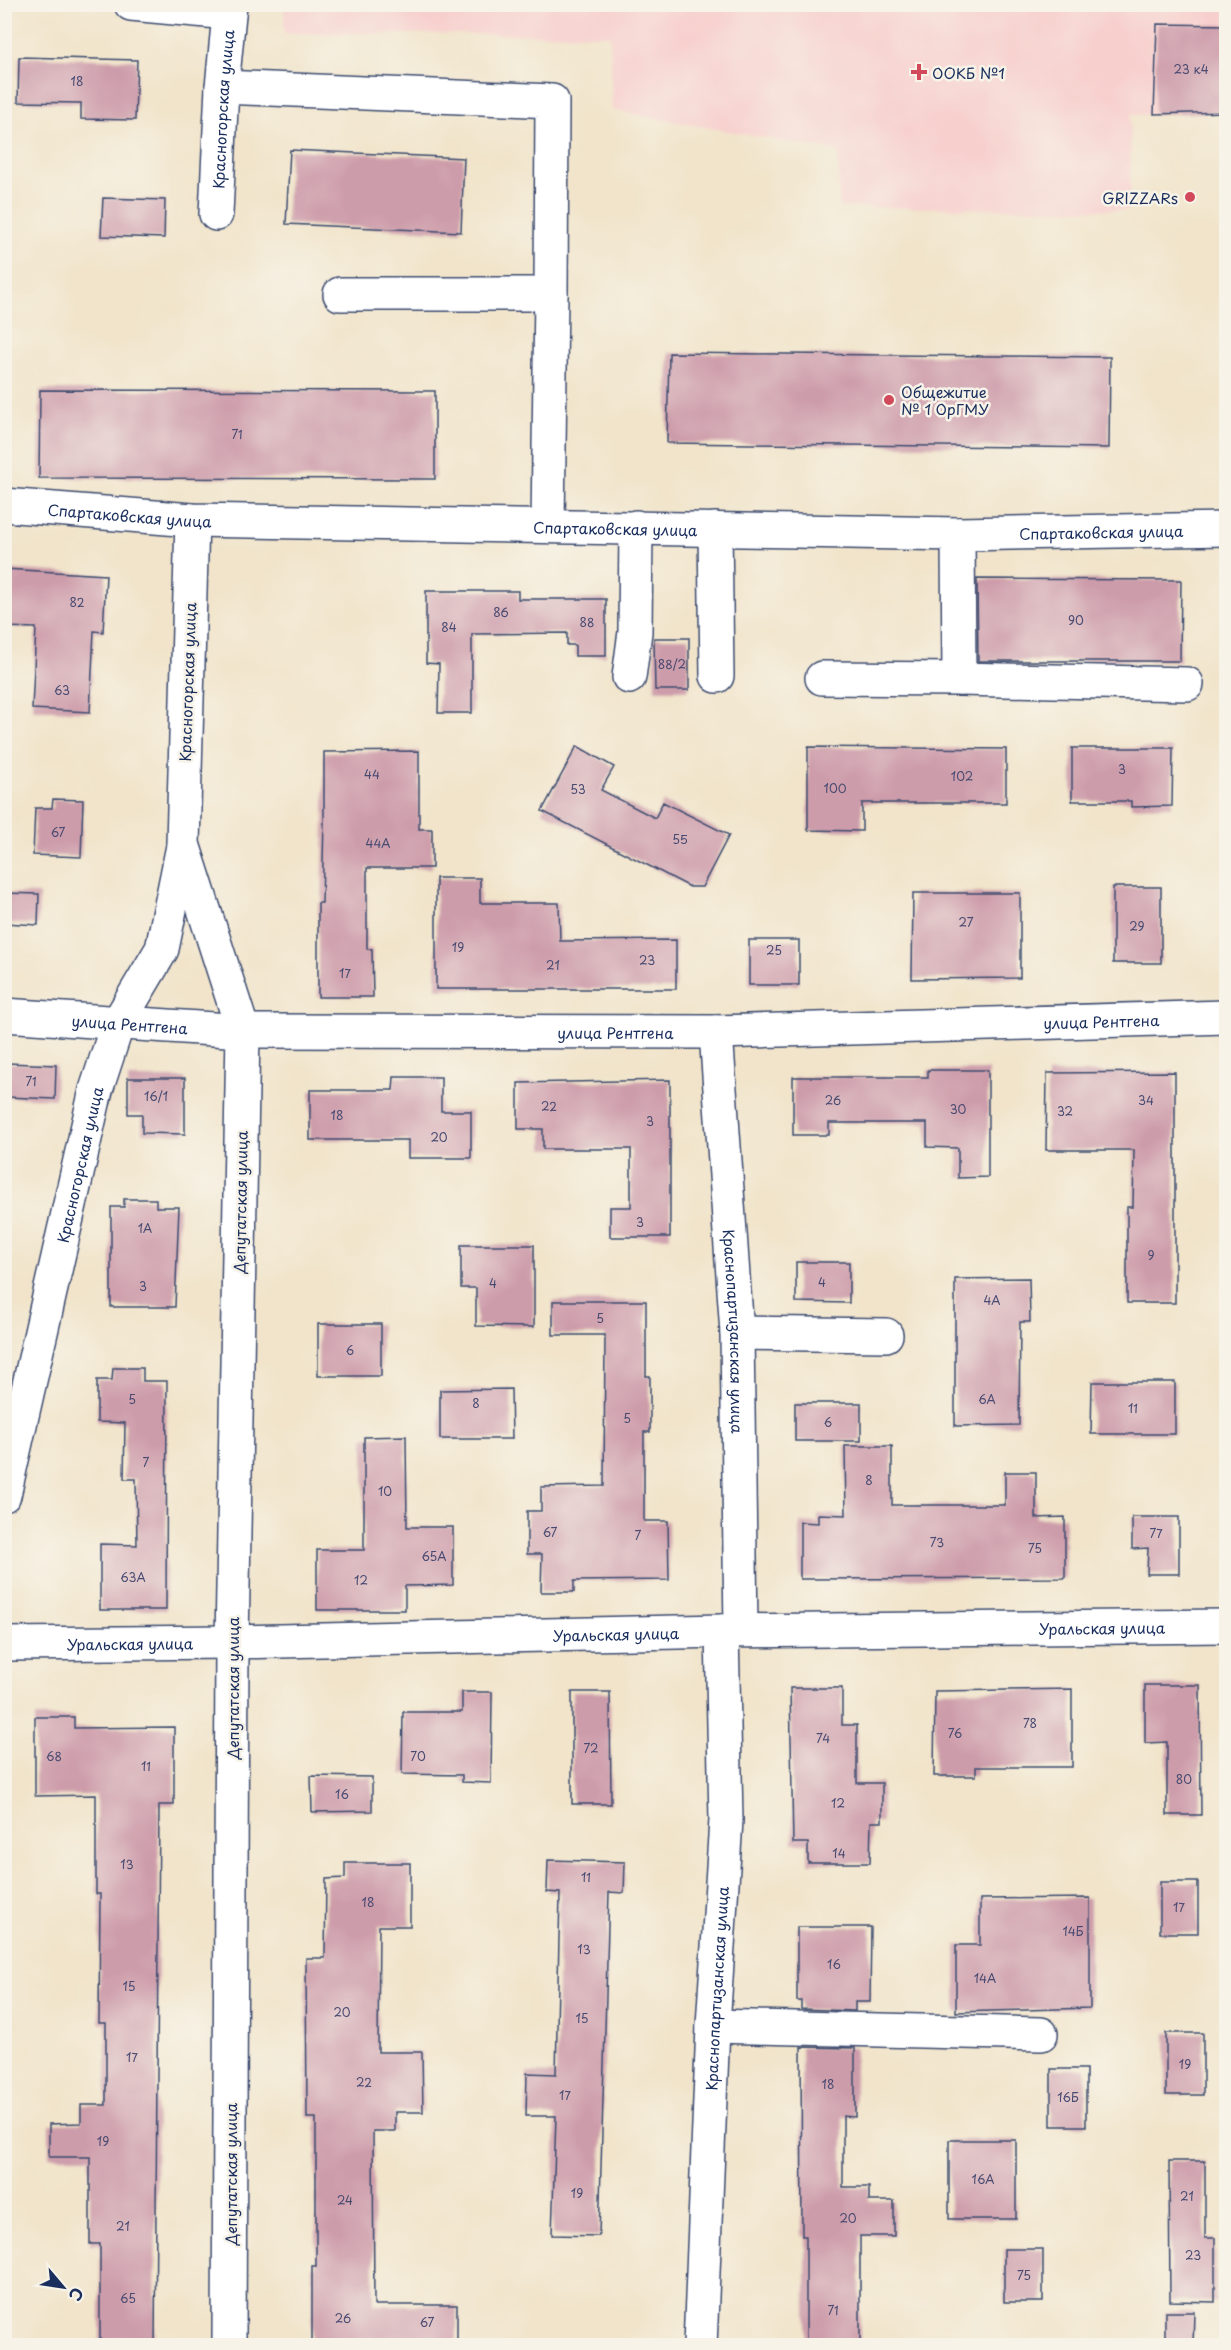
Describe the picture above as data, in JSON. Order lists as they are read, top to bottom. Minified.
{"streets":{"street":["Красногорская улица","Спартаковская улица","улица Рентгена","Депутатская улица","Краснопартизанская улица","Уральская улица"]},"crossings":[["Красногорская улица","Спартаковская улица"],["Красногорская улица","улица Рентгена"],["Красногорская улица","Депутатская улица"],["улица Рентгена","Депутатская улица"],["улица Рентгена","Краснопартизанская улица"],["Депутатская улица","Уральская улица"],["Краснопартизанская улица","Уральская улица"]],"places":{"health":["ООКБ №1"],"other":["GRIZZARs","Общежитие № 1 ОрГМУ"]},"house_numbers":["23 к4","18","71","82","86","90","88","84","88/2","63","3","44","102","100","53","67","55","44А","27","29","19","25","23","21","17","71","16/1","26","34","22","30","32","18","3","20","3","1А","9","4","4","3","4А","5","6","5","6А","8","11","5","6","7","8","10","67","77","7","73","75","65А","63А","12","78","76","74","72","68","70","11","80","16","12","14","13","11","18","17","14Б","13","16","14А","15","20","15","17","19","22","18","17","16Б","19","16А","19","21","24","20","21","23","75","65","71","26","67"],"north":"bottom right"}
